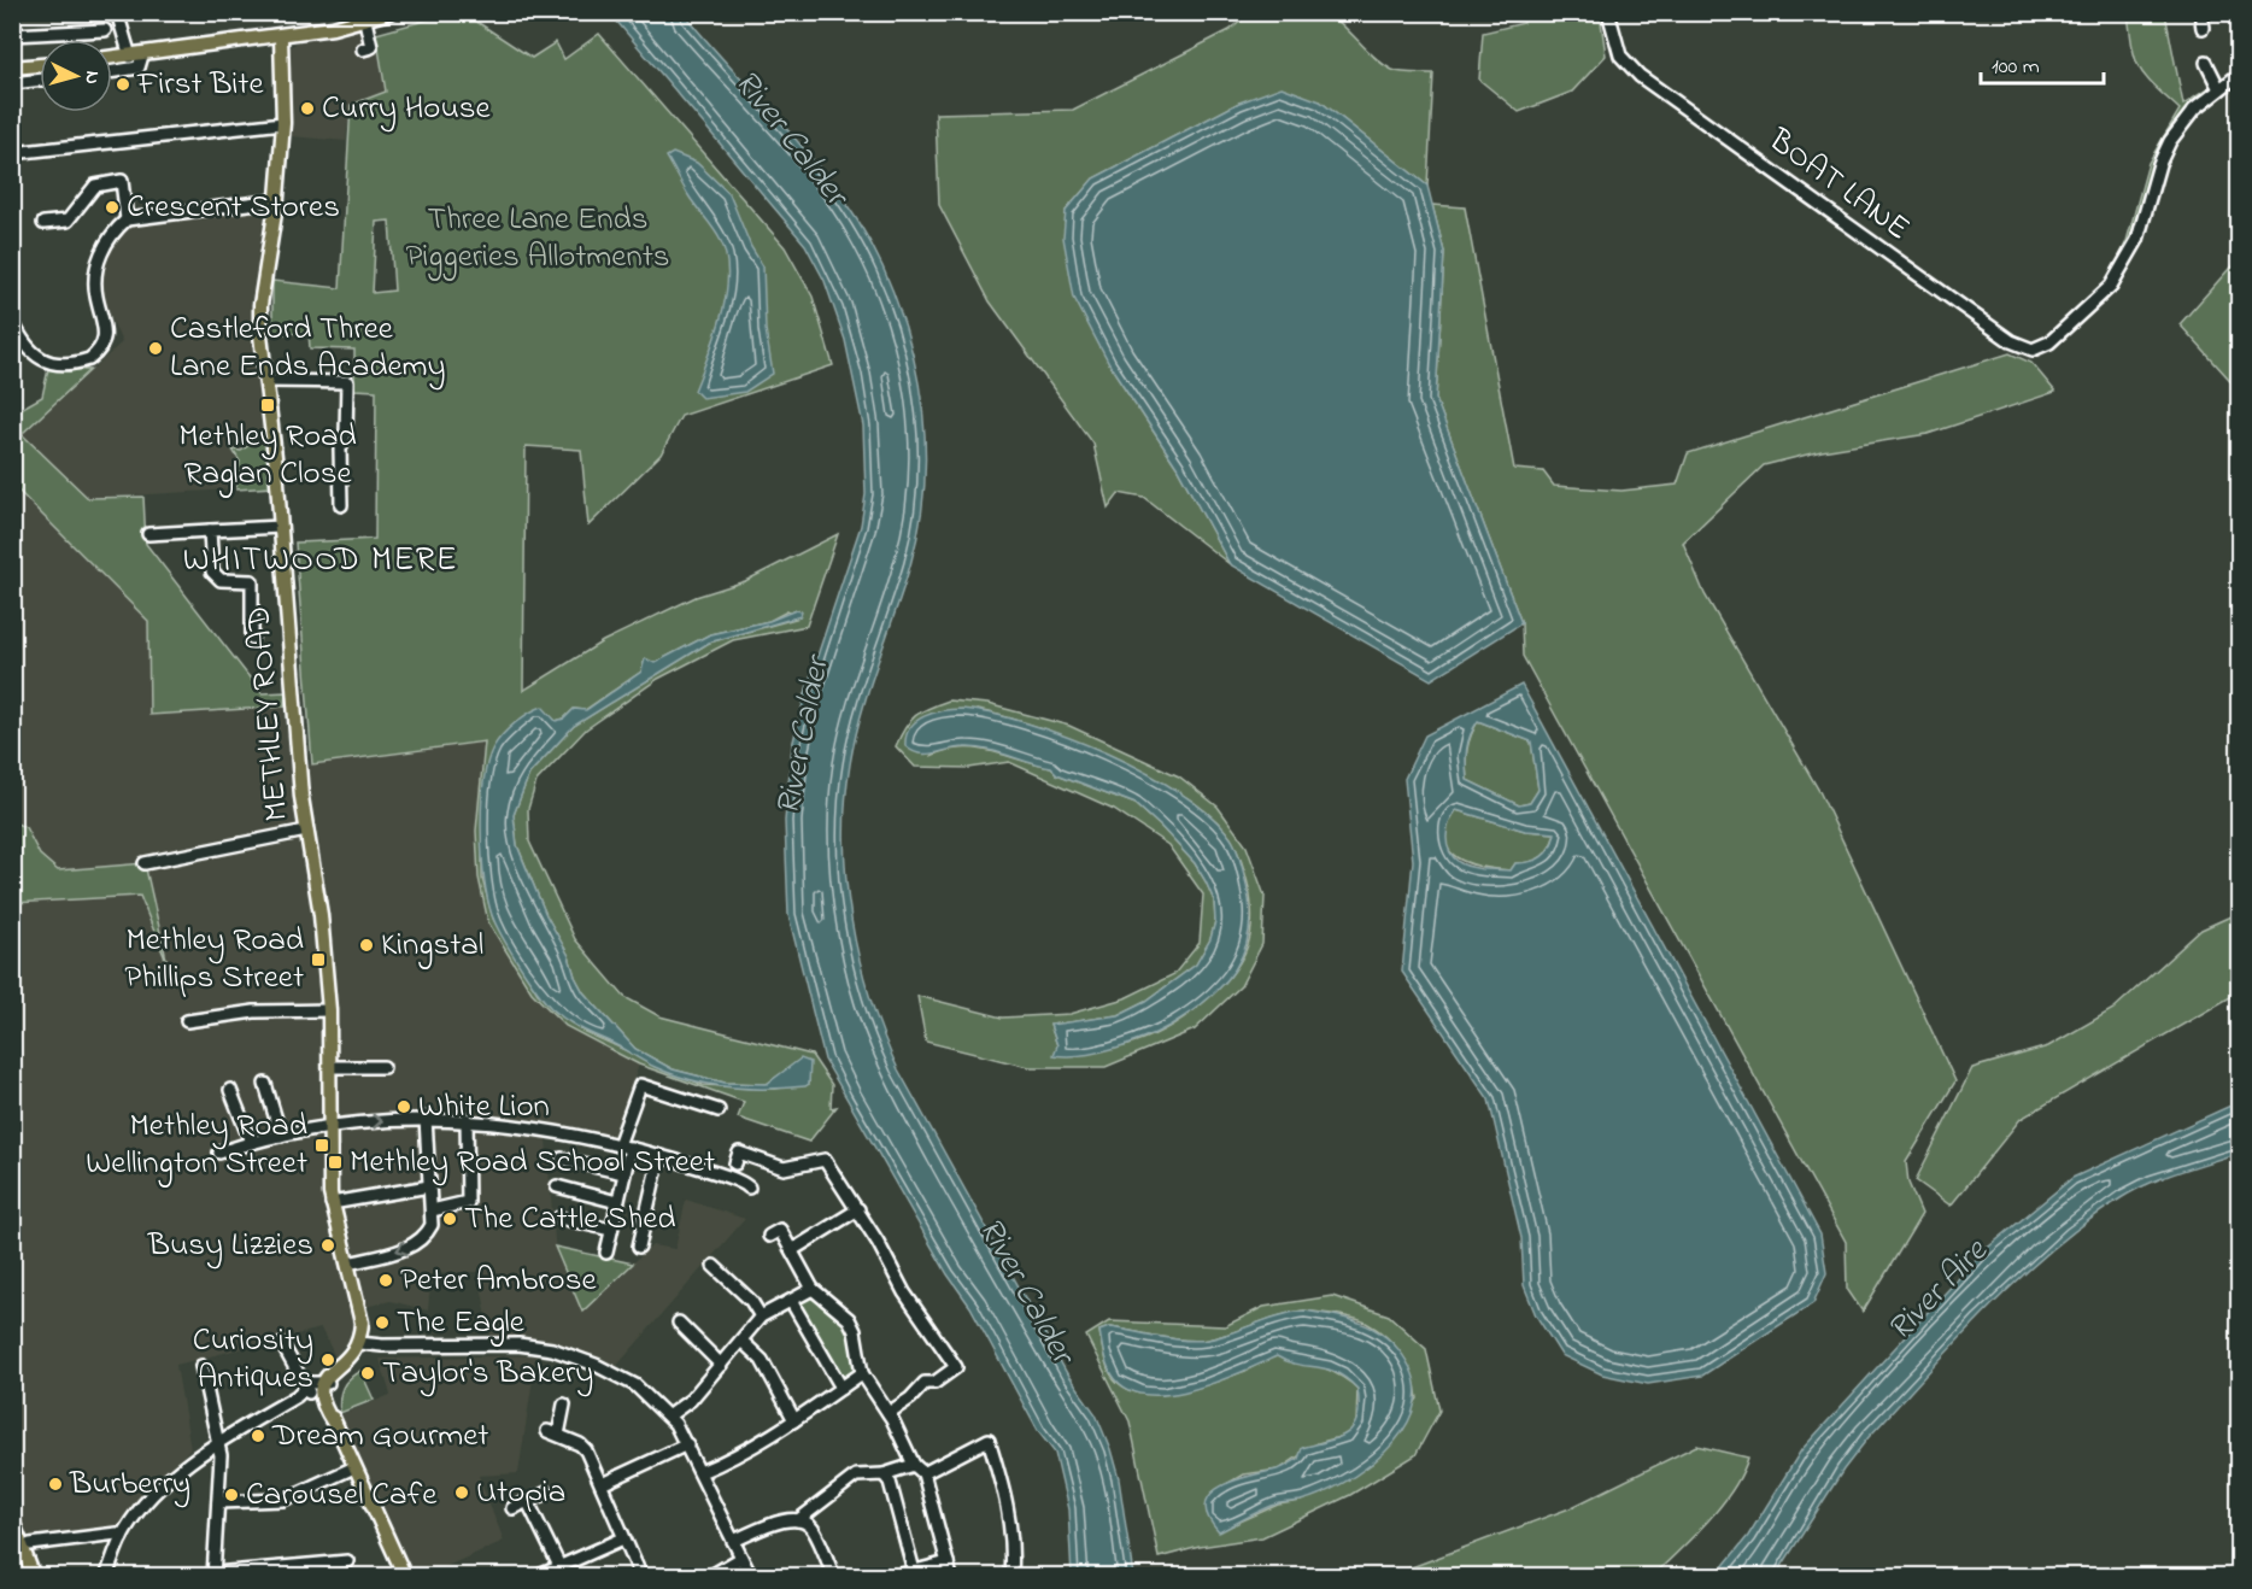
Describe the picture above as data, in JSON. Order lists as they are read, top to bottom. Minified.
{"streets":{"main road":["METHLEY ROAD"],"street":["BOAT LANE"]},"districts":["WHITWOOD MERE"],"water":["River Calder","River Aire"],"parks":["Three Lane Ends Piggeries Allotments"],"places":{"other":["First Bite","Curry House","Crescent Stores","Castleford Three Lane Ends Academy","Kingstal","White Lion","The Cattle Shed","Busy Lizzies","Peter Ambrose","The Eagle","Curiosity Antiques","Taylor's Bakery","Dream Gourmet","Burberry","Utopia","Carousel Cafe"],"transit":["Methley Road Raglan Close","Methley Road Phillips Street","Methley Road Wellington Street","Methley Road School Street"]},"scale_bar":"100 m","north":"right"}
